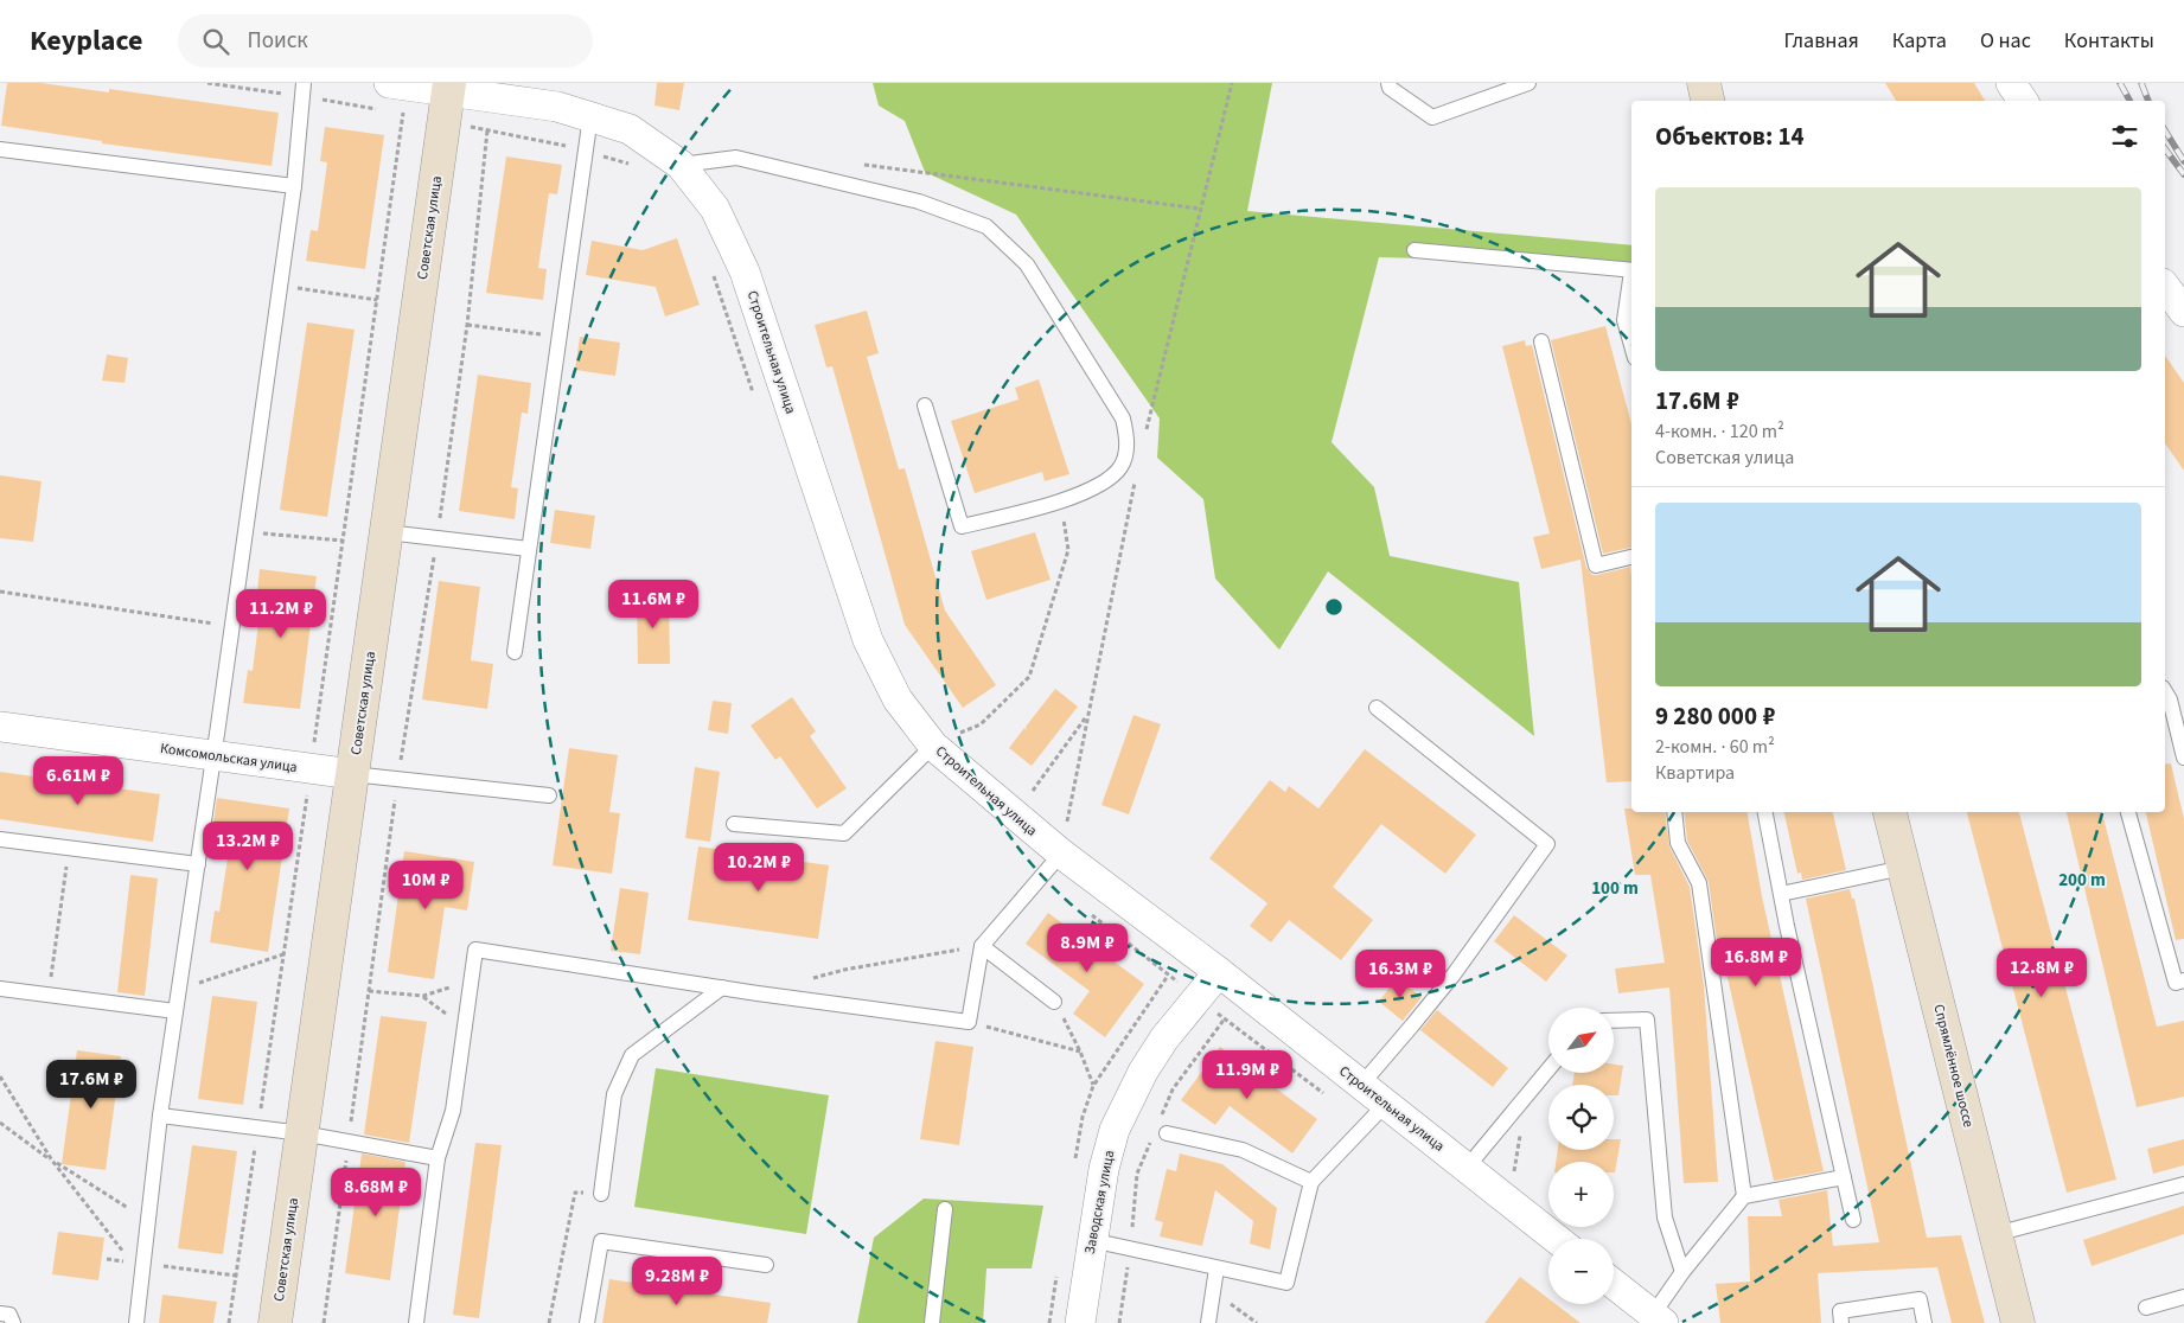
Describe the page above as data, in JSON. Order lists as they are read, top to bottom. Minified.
{"streets":{"street":["Советская улица","Строительная улица","Комсомольская улица","Спрямлённое шоссе","Заводская улица"]},"crossings":[["Советская улица","Строительная улица"],["Советская улица","Комсомольская улица"],["Строительная улица","Заводская улица"]],"north":"top right","page":{"header":"Keyplace","search":"Поиск","nav":["Главная","Карта","О нас","Контакты"],"heading":"Объектов: 14","list":[{"name":"17.6M ₽","note":"4-комн. · 120 m² · Советская улица"},{"name":"9 280 000 ₽","note":"2-комн. · 60 m² · Квартира"}],"price":["11.6M ₽","11.2M ₽","6.61M ₽","13.2M ₽","10.2M ₽","10M ₽","8.9M ₽","16.8M ₽","12.8M ₽","16.3M ₽","11.9M ₽","17.6M ₽","8.68M ₽","9.28M ₽"],"map_buttons":["+","−"]},"rings":["200 m","100 m"]}
